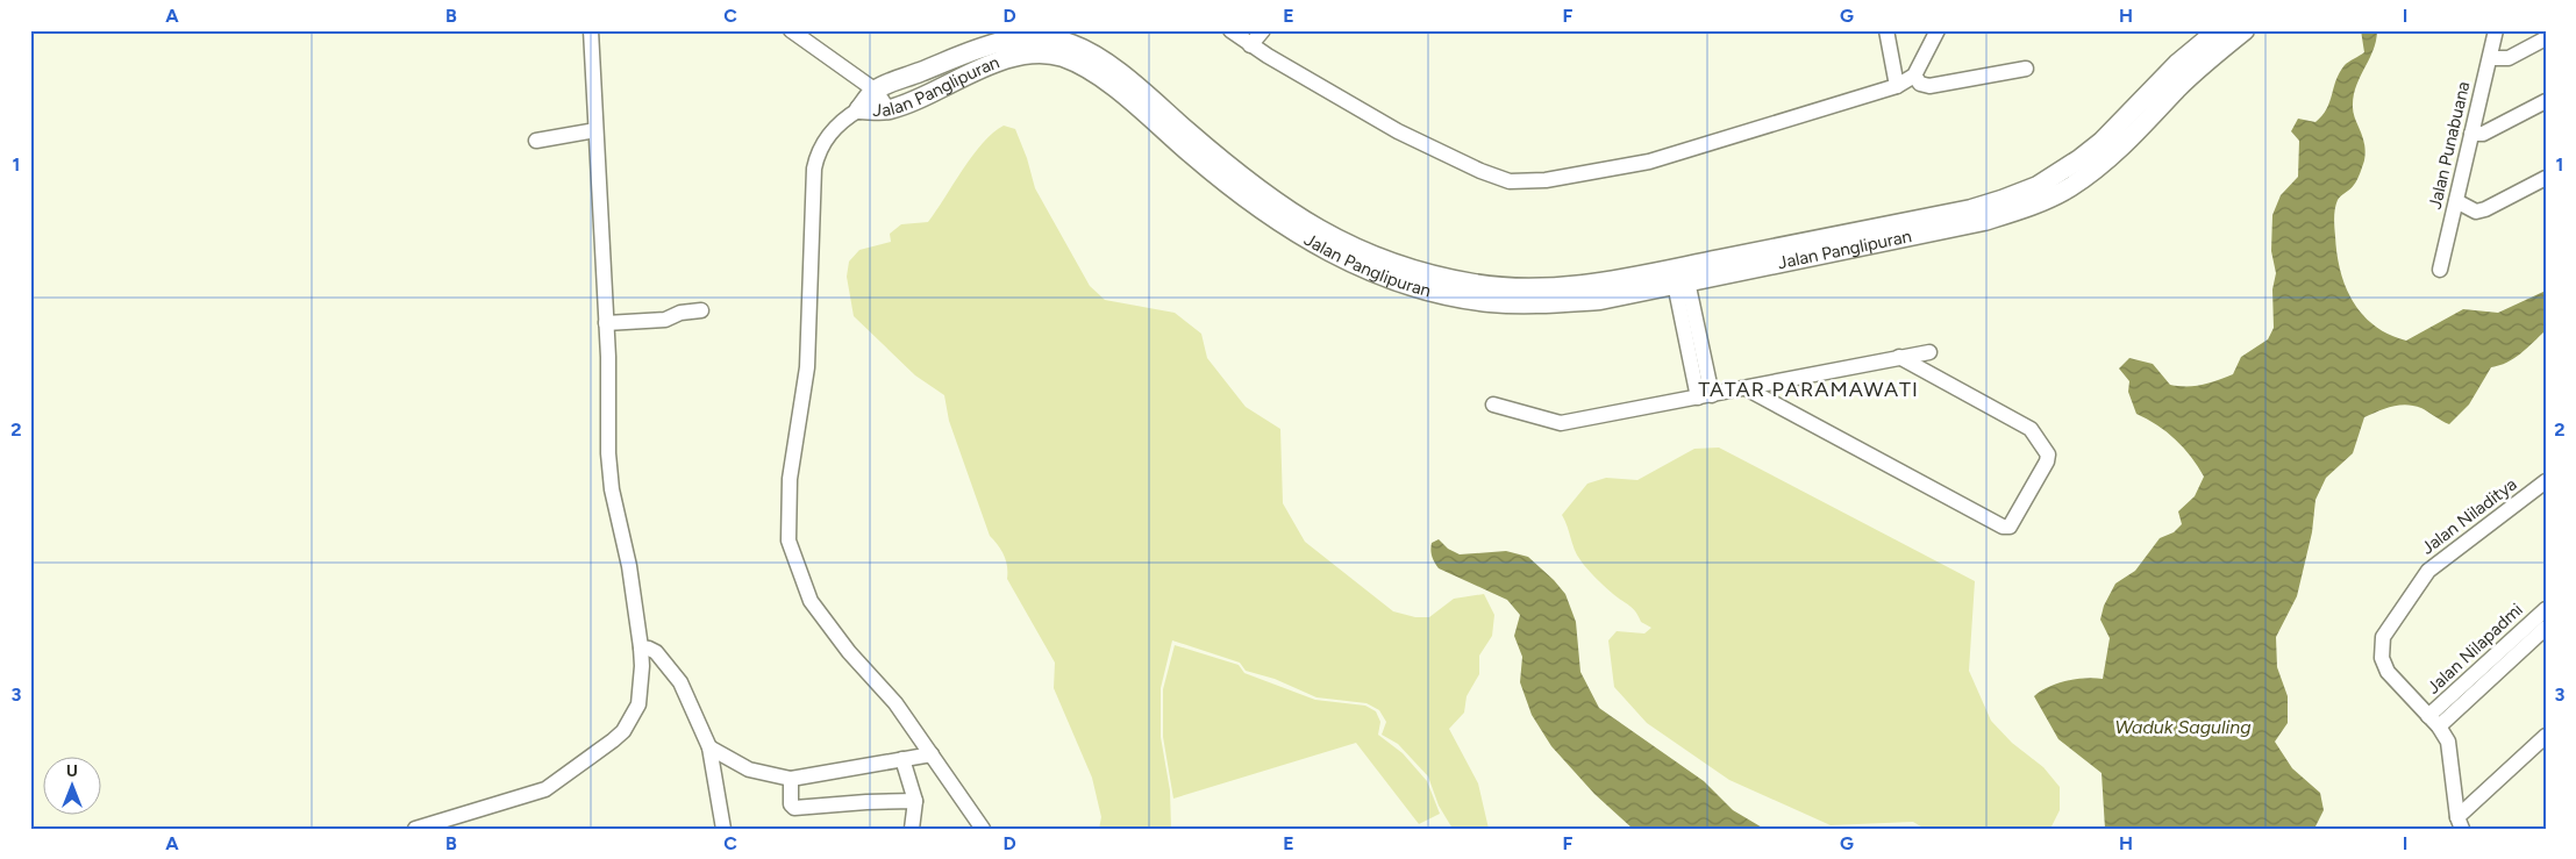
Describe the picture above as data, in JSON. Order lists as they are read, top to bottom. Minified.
{"streets":{"main road":["Jalan Panglipuran"],"street":["Jalan Punabuana","Jalan Niladitya","Jalan Nilapadmi"]},"crossings":[["Jalan Niladitya","Jalan Nilapadmi"]],"districts":["TATAR PARAMAWATI"],"water":["Waduk Saguling"],"north":"top","grid":{"columns":["A","B","C","D","E","F","G","H","I"],"rows":["1","2","3"]}}
